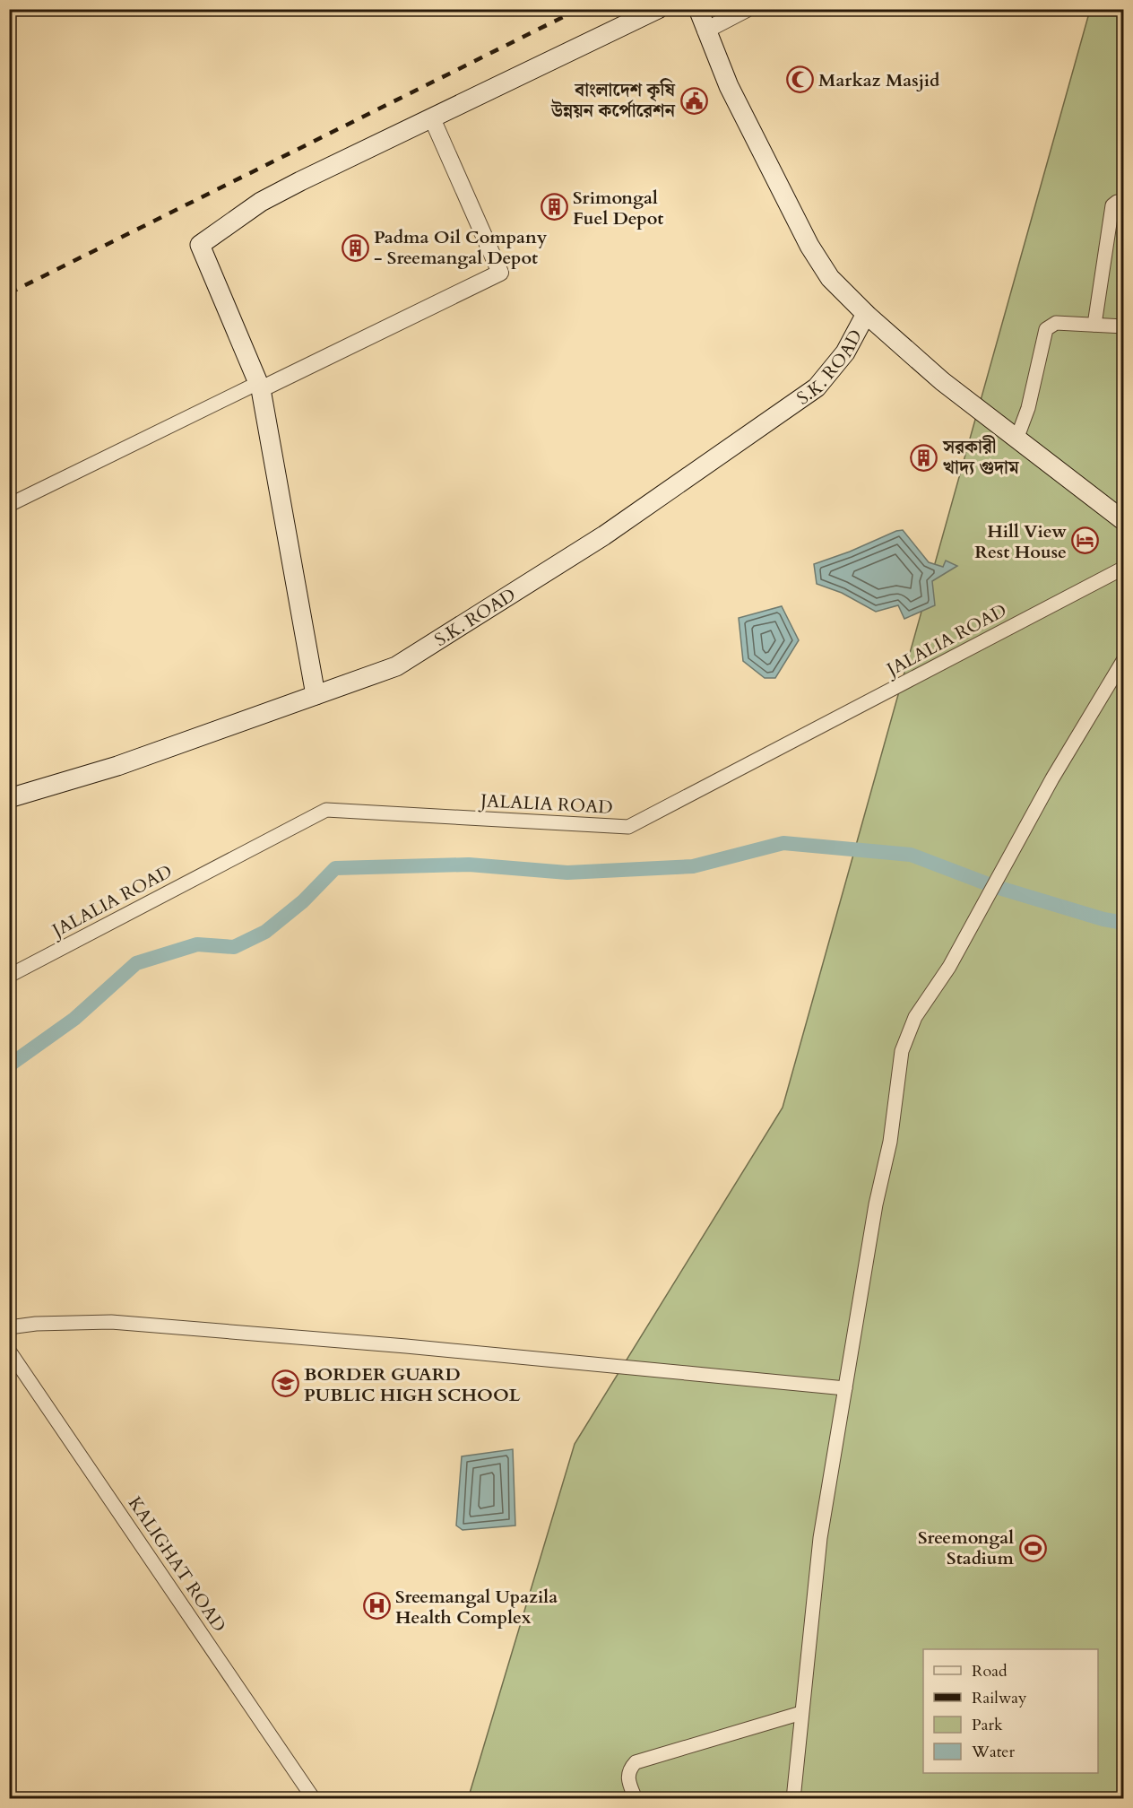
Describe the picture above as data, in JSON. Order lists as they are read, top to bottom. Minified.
{"streets":{"main road":["S.K. ROAD"],"street":["JALALIA ROAD","KALIGHAT ROAD"]},"places":{"mosque":["Markaz Masjid"],"public building":["বাংলাদেশ কৃষি উন্নয়ন কর্পোরেশন"],"building":["Srimongal Fuel Depot","Padma Oil Company - Sreemangal Depot","সরকারী খাদ্য গুদাম"],"hotel":["Hill View Rest House"],"school or university":["BORDER GUARD PUBLIC HIGH SCHOOL"],"sports":["Sreemongal Stadium"],"hospital":["Sreemangal Upazila Health Complex"]},"legend":["Road","Railway","Park","Water"]}
